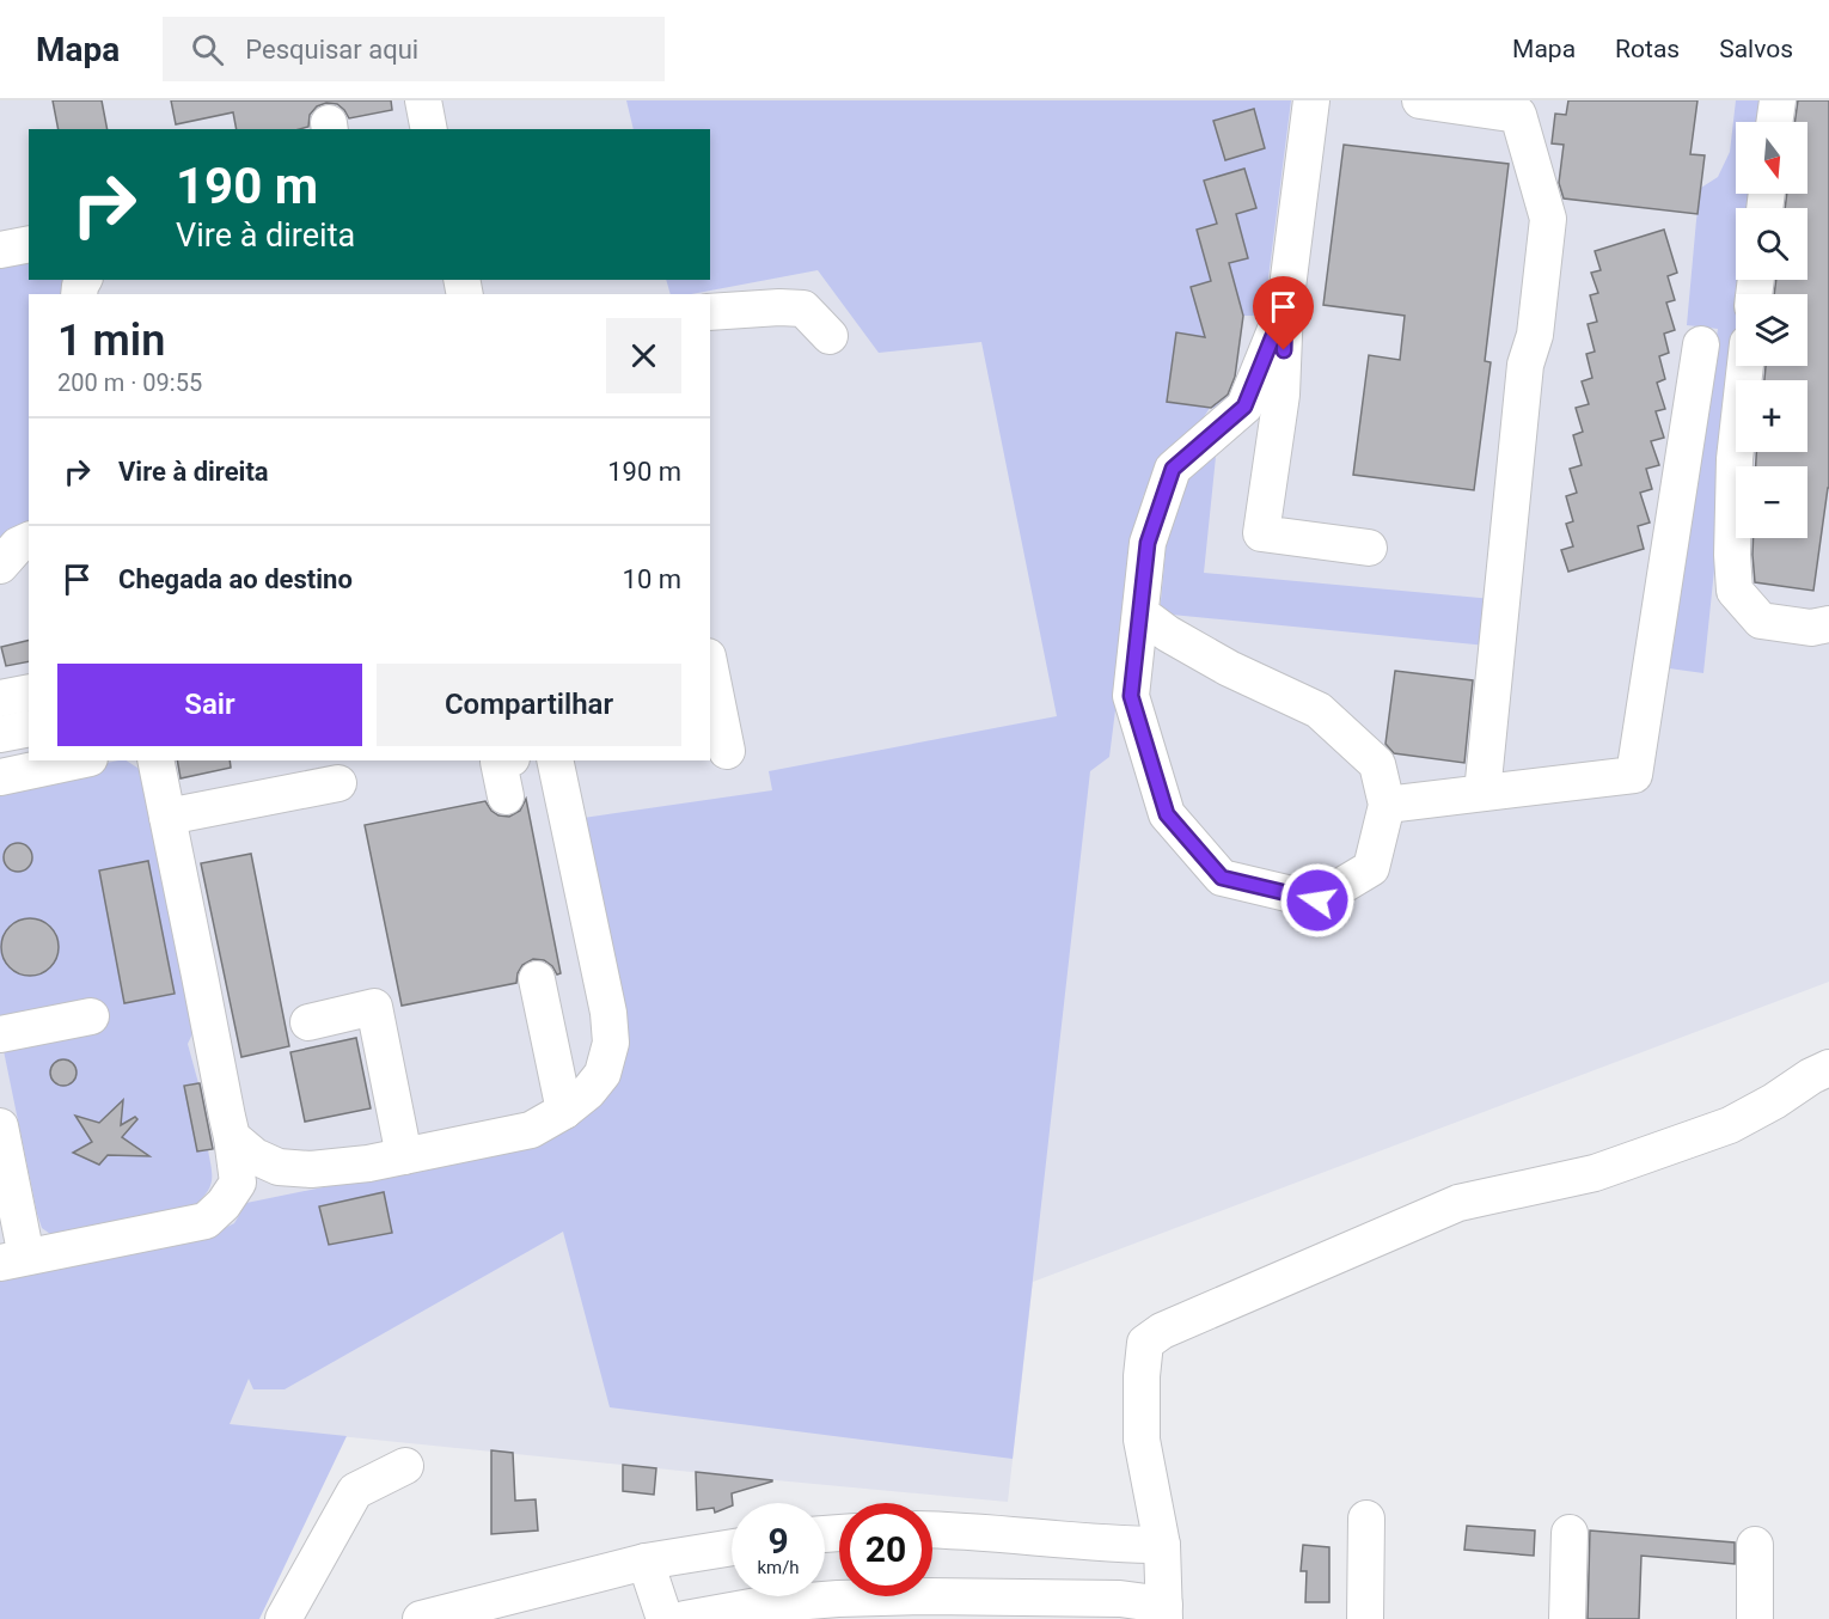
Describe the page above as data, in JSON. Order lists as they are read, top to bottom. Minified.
{"north":"bottom","page":{"header":"Mapa","search":"Pesquisar aqui","nav":["Mapa","Rotas","Salvos"],"map_buttons":["+","−"],"turn":["190 m","Vire à direita"],"heading":["1 min","200 m · 09:55"],"list":[{"name":"Vire à direita","value":"190 m"},{"name":"Chegada ao destino","value":"10 m"}],"buttons":["Sair","Compartilhar"],"speed":"9 km/h","limit":"20"}}
